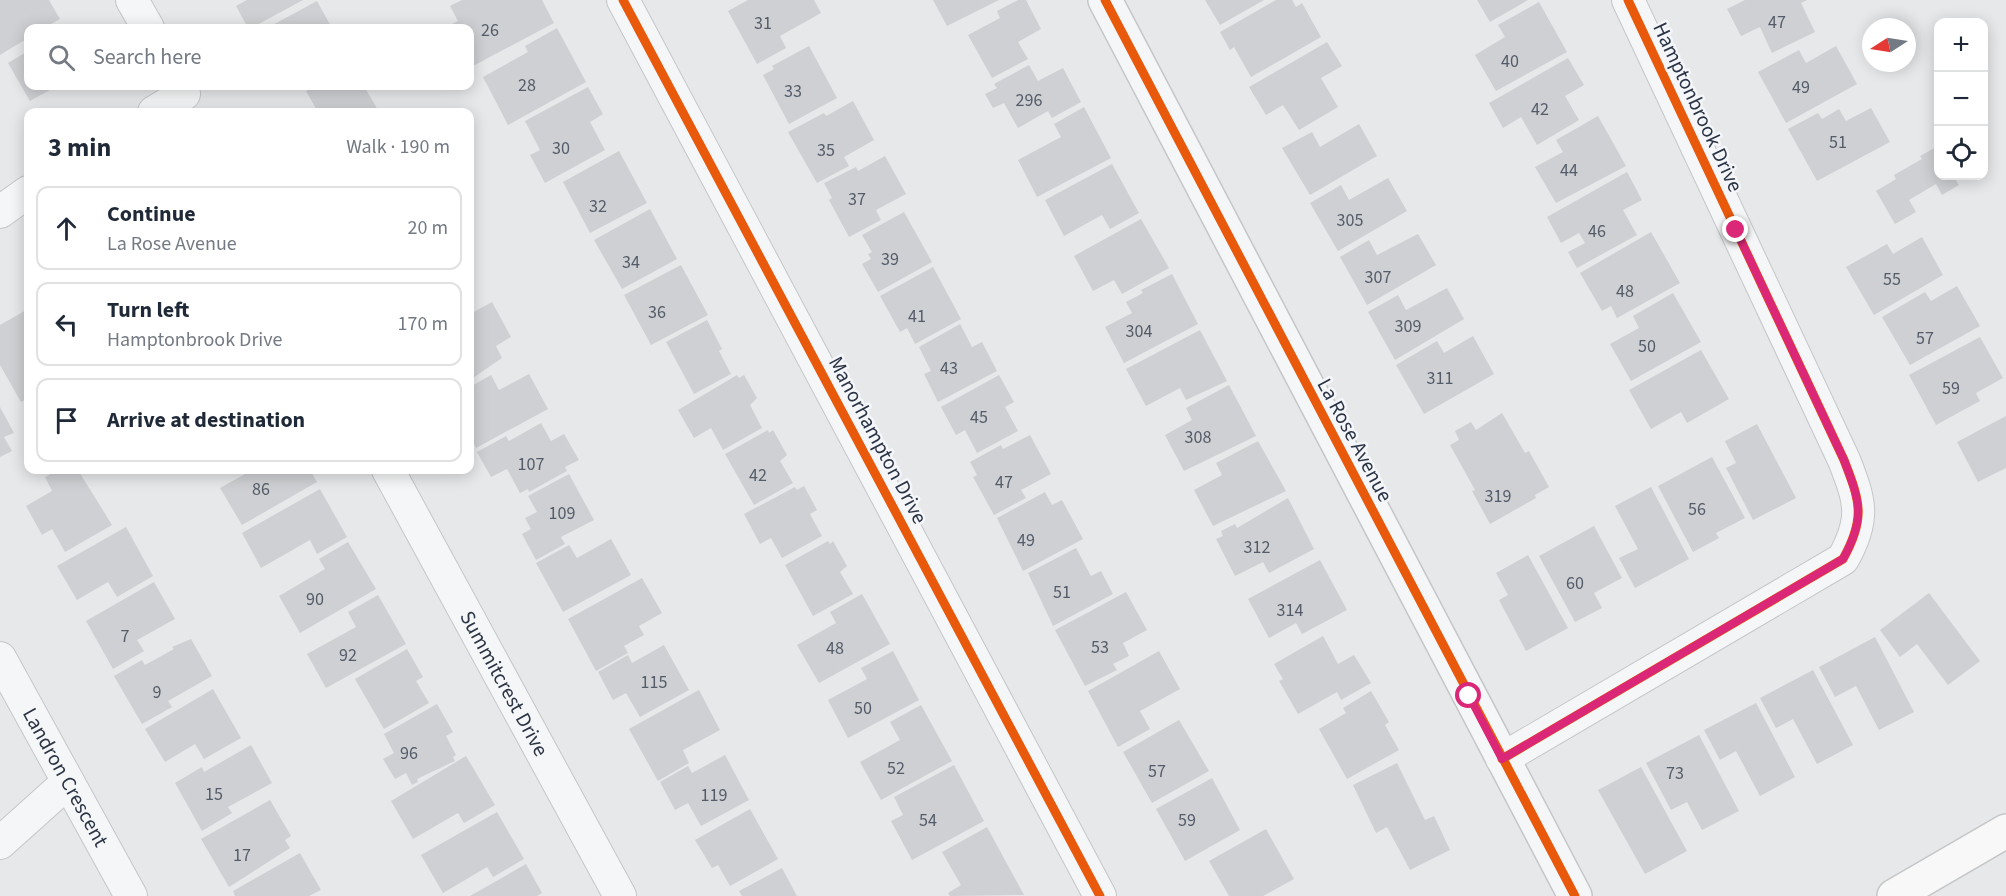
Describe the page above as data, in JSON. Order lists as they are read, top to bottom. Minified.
{"streets":{"street":["Hamptonbrook Drive","Manorhampton Drive","La Rose Avenue","Summitcrest Drive","Landron Crescent"]},"crossings":[["Hamptonbrook Drive","La Rose Avenue"]],"house_numbers":["47","31","26","40","28","49","33","296","42","51","30","35","44","37","32","305","46","39","34","307","55","48","36","41","309","304","57","50","43","311","59","45","308","107","42","47","86","319","56","109","49","312","60","51","90","314","7","53","48","92","115","9","50","96","52","57","73","15","119","54","59","17"],"north":"left","page":{"map_buttons":["+","−"],"search":"Search here","heading":["3 min","Walk · 190 m"],"list":[["Continue","La Rose Avenue","20 m"],["Turn left","Hamptonbrook Drive","170 m"],"Arrive at destination"]}}
